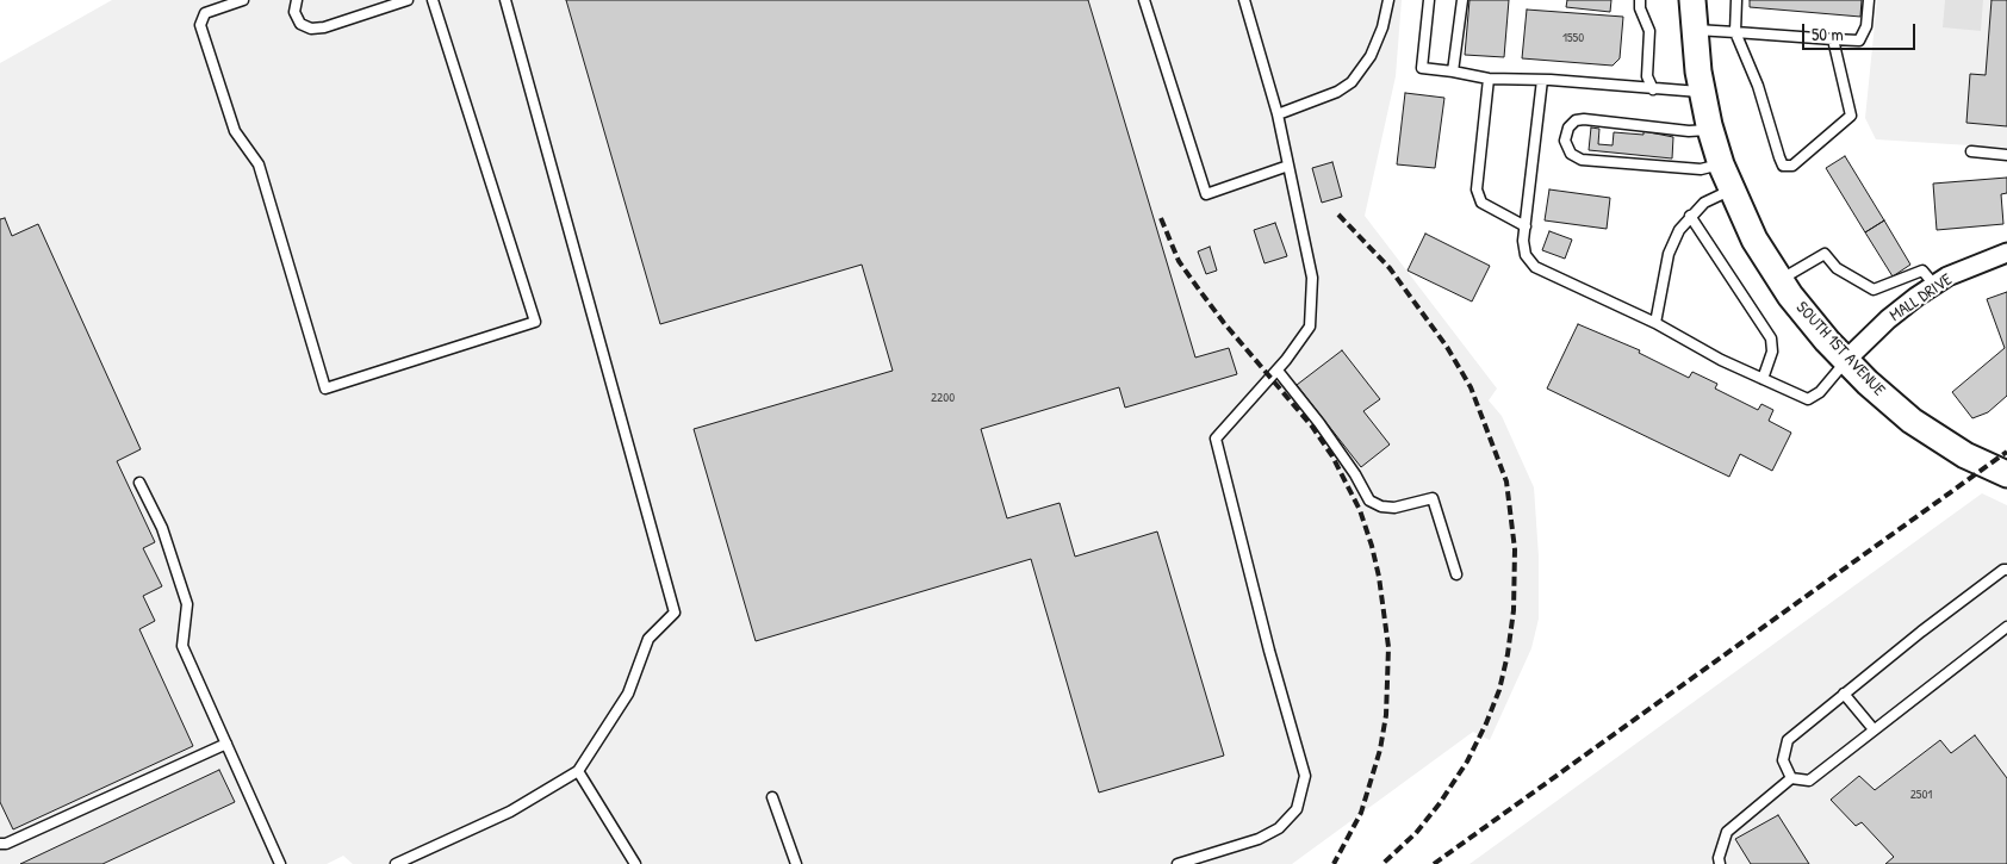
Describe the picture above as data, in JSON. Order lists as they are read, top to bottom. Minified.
{"streets":{"main road":["SOUTH 1ST AVENUE"],"street":["MALL DRIVE"]},"crossings":[["MALL DRIVE","SOUTH 1ST AVENUE"]],"house_numbers":["1550","2200","2501"],"scale_bar":"50 m"}
